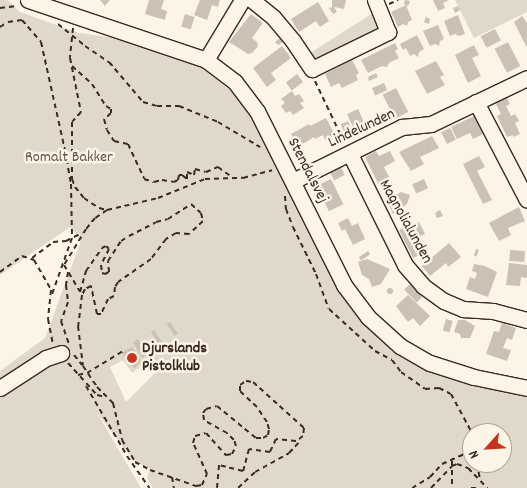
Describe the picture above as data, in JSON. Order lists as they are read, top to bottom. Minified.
{"streets":{"street":["Lindelunden","Stendalsvej","Magnolialunden"]},"crossings":[["Lindelunden","Stendalsvej"],["Lindelunden","Magnolialunden"]],"parks":["Romalt Bakker"],"places":["Djurslands Pistolklub"],"north":"bottom left"}
